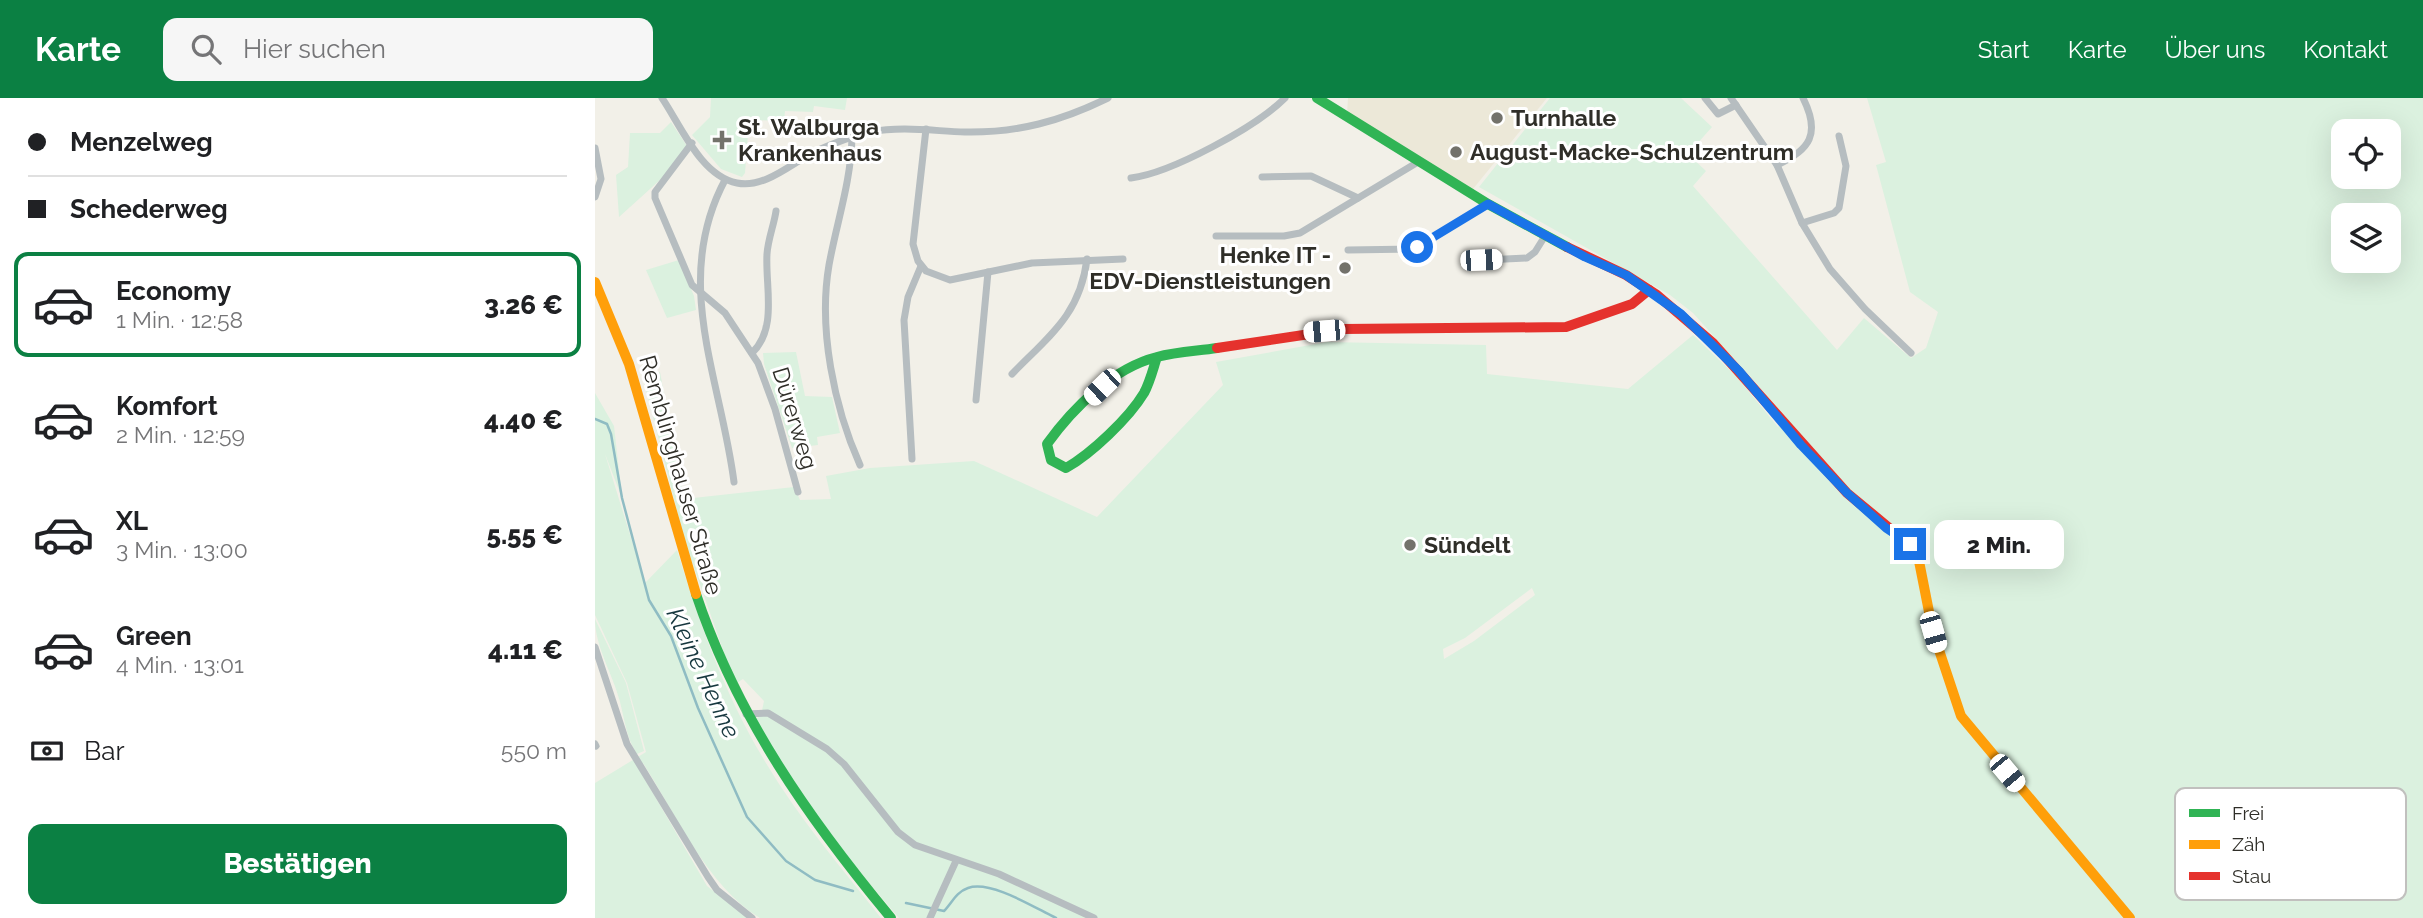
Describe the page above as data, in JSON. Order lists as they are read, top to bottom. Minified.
{"streets":{"street":["Dürerweg","Remblinghauser Straße"]},"water":["Kleine Henne"],"places":{"other":["Turnhalle","August-Macke-Schulzentrum","Henke IT - EDV-Dienstleistungen","Sündelt"],"health":["St. Walburga Krankenhaus"]},"legend":["Frei","Zäh","Stau"],"page":{"header":"Karte","search":"Hier suchen","nav":["Start","Karte","Über uns","Kontakt"],"banner":["Menzelweg","Schederweg"],"list":[{"name":"Economy","note":"1 Min. · 12:58","value":"3.26 €"},{"name":"Komfort","note":"2 Min. · 12:59","value":"4.40 €"},{"name":"XL","note":"3 Min. · 13:00","value":"5.55 €"},{"name":"Green","note":"4 Min. · 13:01","value":"4.11 €"}],"bubble":"2 Min.","pay":["Bar","550 m"],"buttons":"Bestätigen"}}
